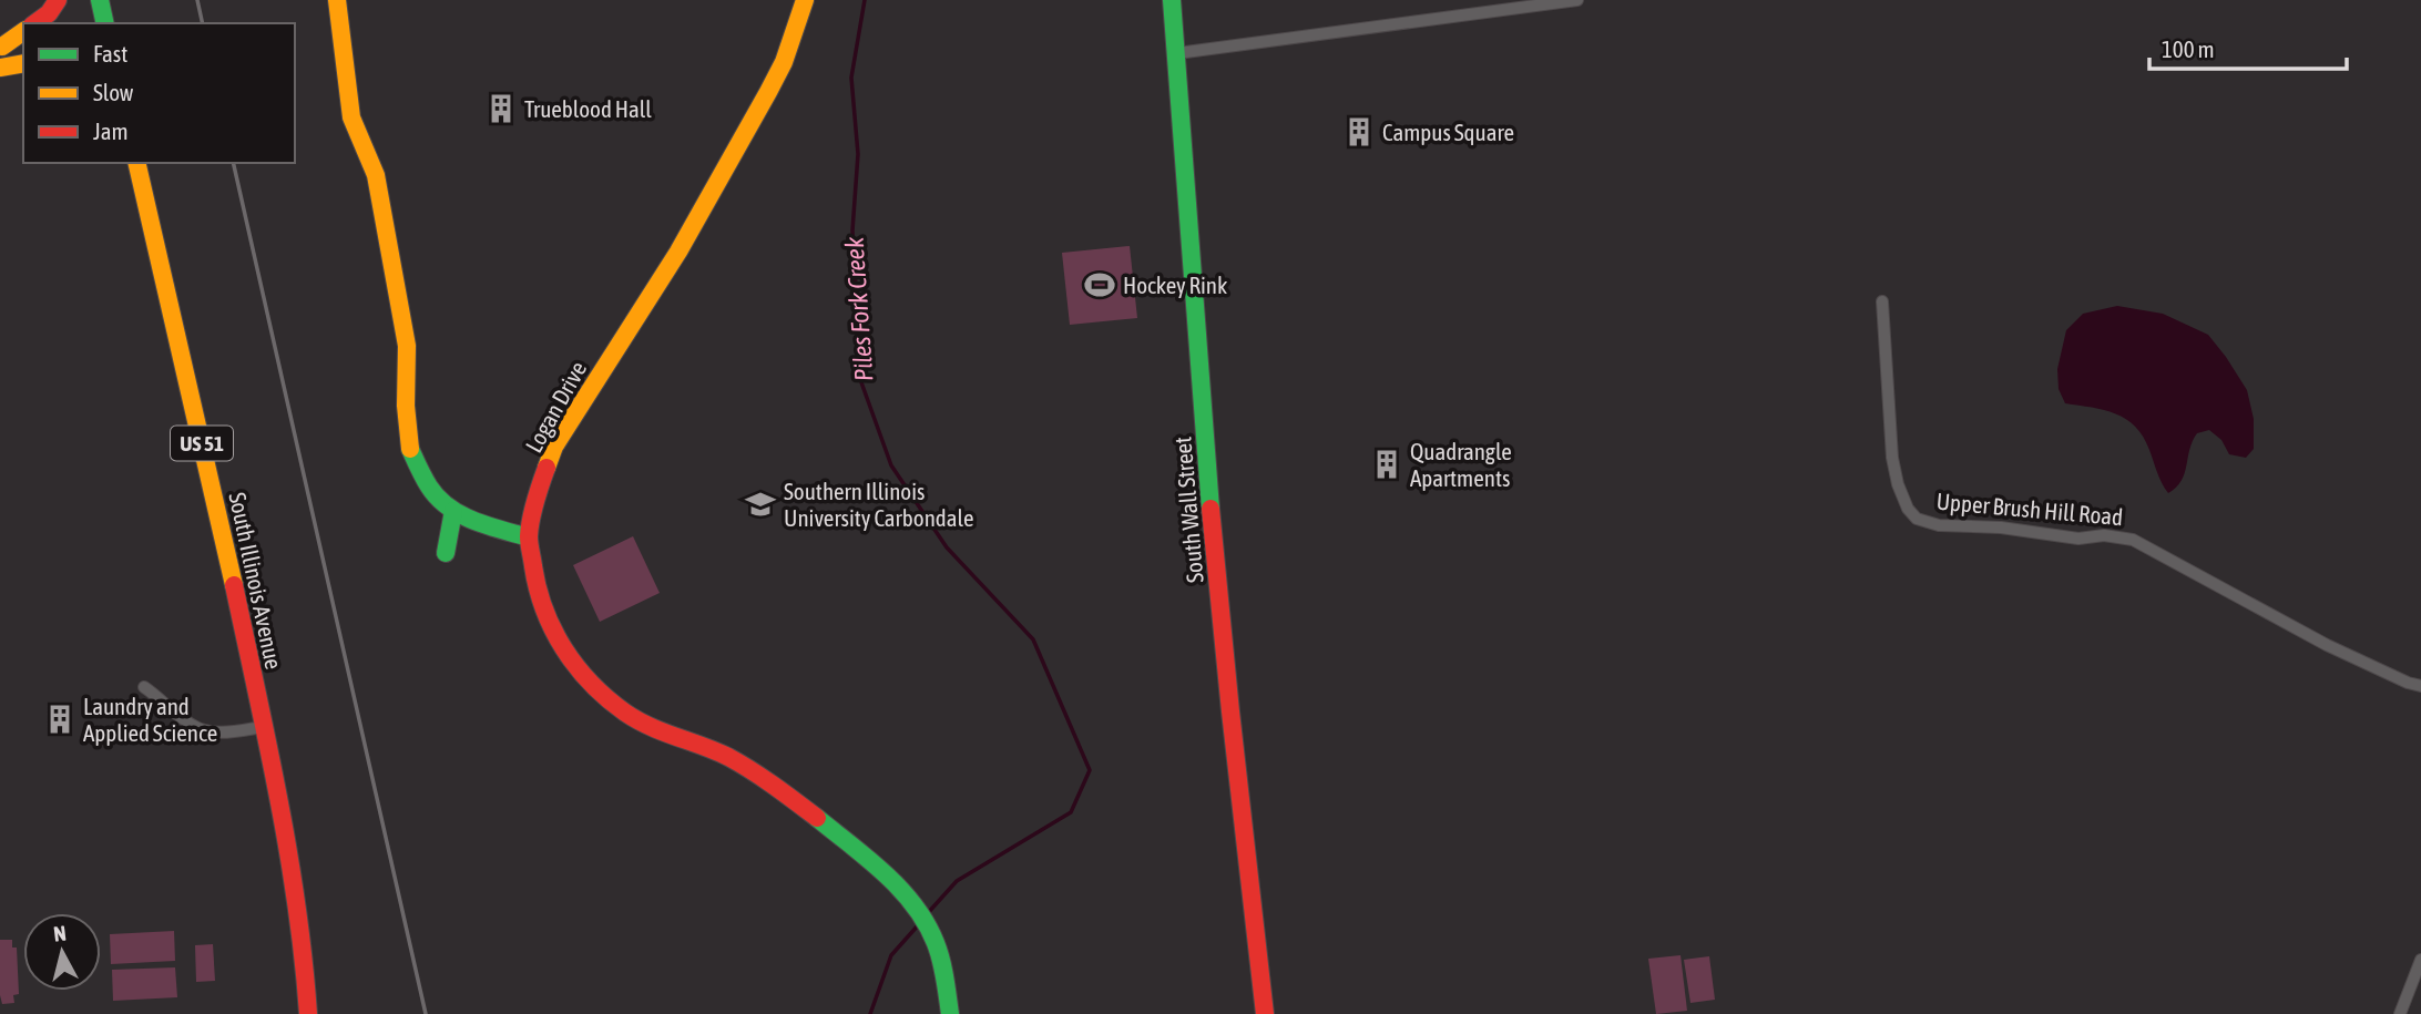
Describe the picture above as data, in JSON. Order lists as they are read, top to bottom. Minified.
{"streets":{"main road":["Logan Drive","US 51","South Wall Street","South Illinois Avenue"],"street":["Upper Brush Hill Road"]},"water":["Piles Fork Creek"],"places":{"building":["Trueblood Hall","Campus Square","Quadrangle Apartments","Laundry and Applied Science"],"sports":["Hockey Rink"],"school or university":["Southern Illinois University Carbondale"]},"legend":["Fast","Slow","Jam"],"scale_bar":"100 m","north":"top"}
